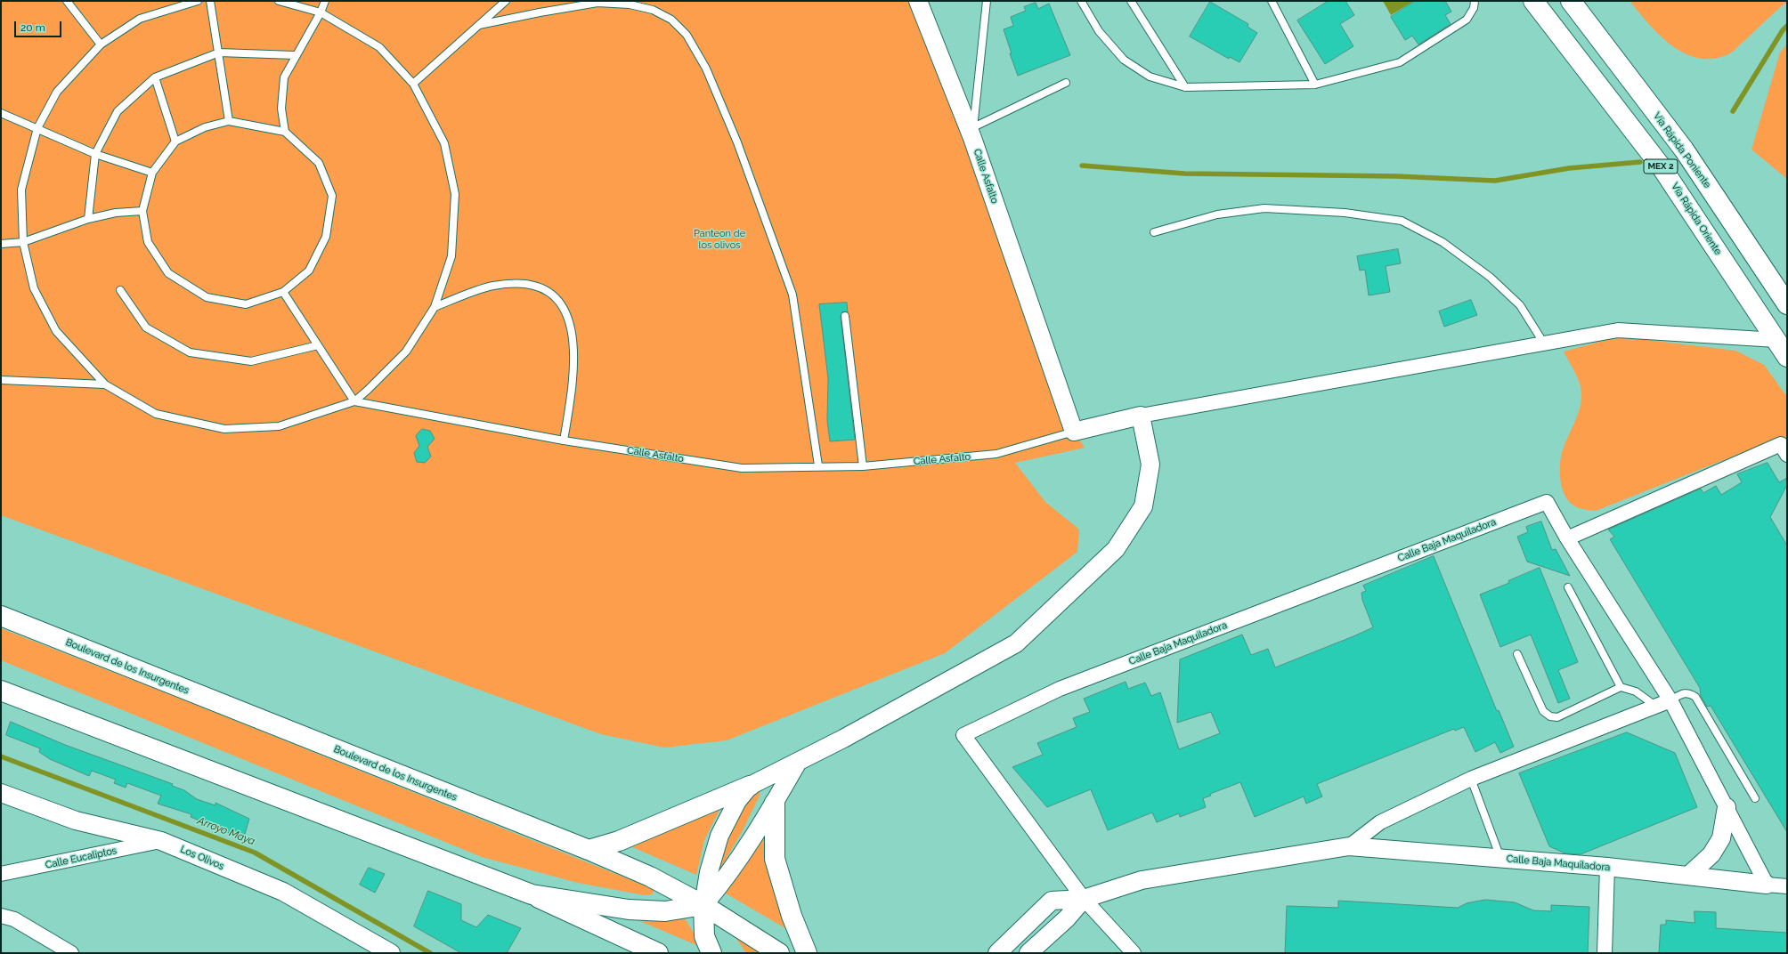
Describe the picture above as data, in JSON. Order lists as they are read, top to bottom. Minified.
{"streets":{"main road":["Vía Rápida Poniente","MEX 2","Vía Rápida Oriente","Boulevard de los Insurgentes"],"street":["Calle Asfalto","Calle Baja Maquiladora","Calle Eucaliptos","Los Olivos"]},"crossings":[["Calle Eucaliptos","Los Olivos"]],"water":["Arroyo Maya"],"parks":["Panteon de los olivos"],"scale_bar":"20 m"}
